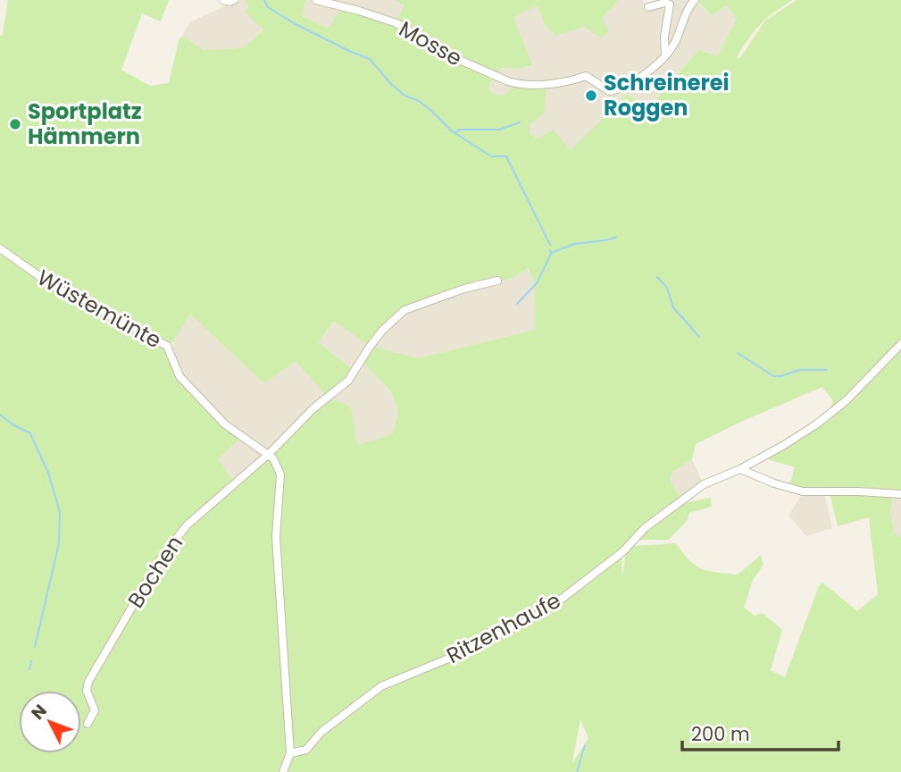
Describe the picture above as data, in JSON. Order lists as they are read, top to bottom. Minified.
{"streets":{"street":["Mosse","Wüstemünte","Bochen","Ritzenhaufe"]},"crossings":[["Wüstemünte","Bochen"]],"places":["Schreinerei Roggen","Sportplatz Hämmern"],"scale_bar":"200 m","north":"top left"}
